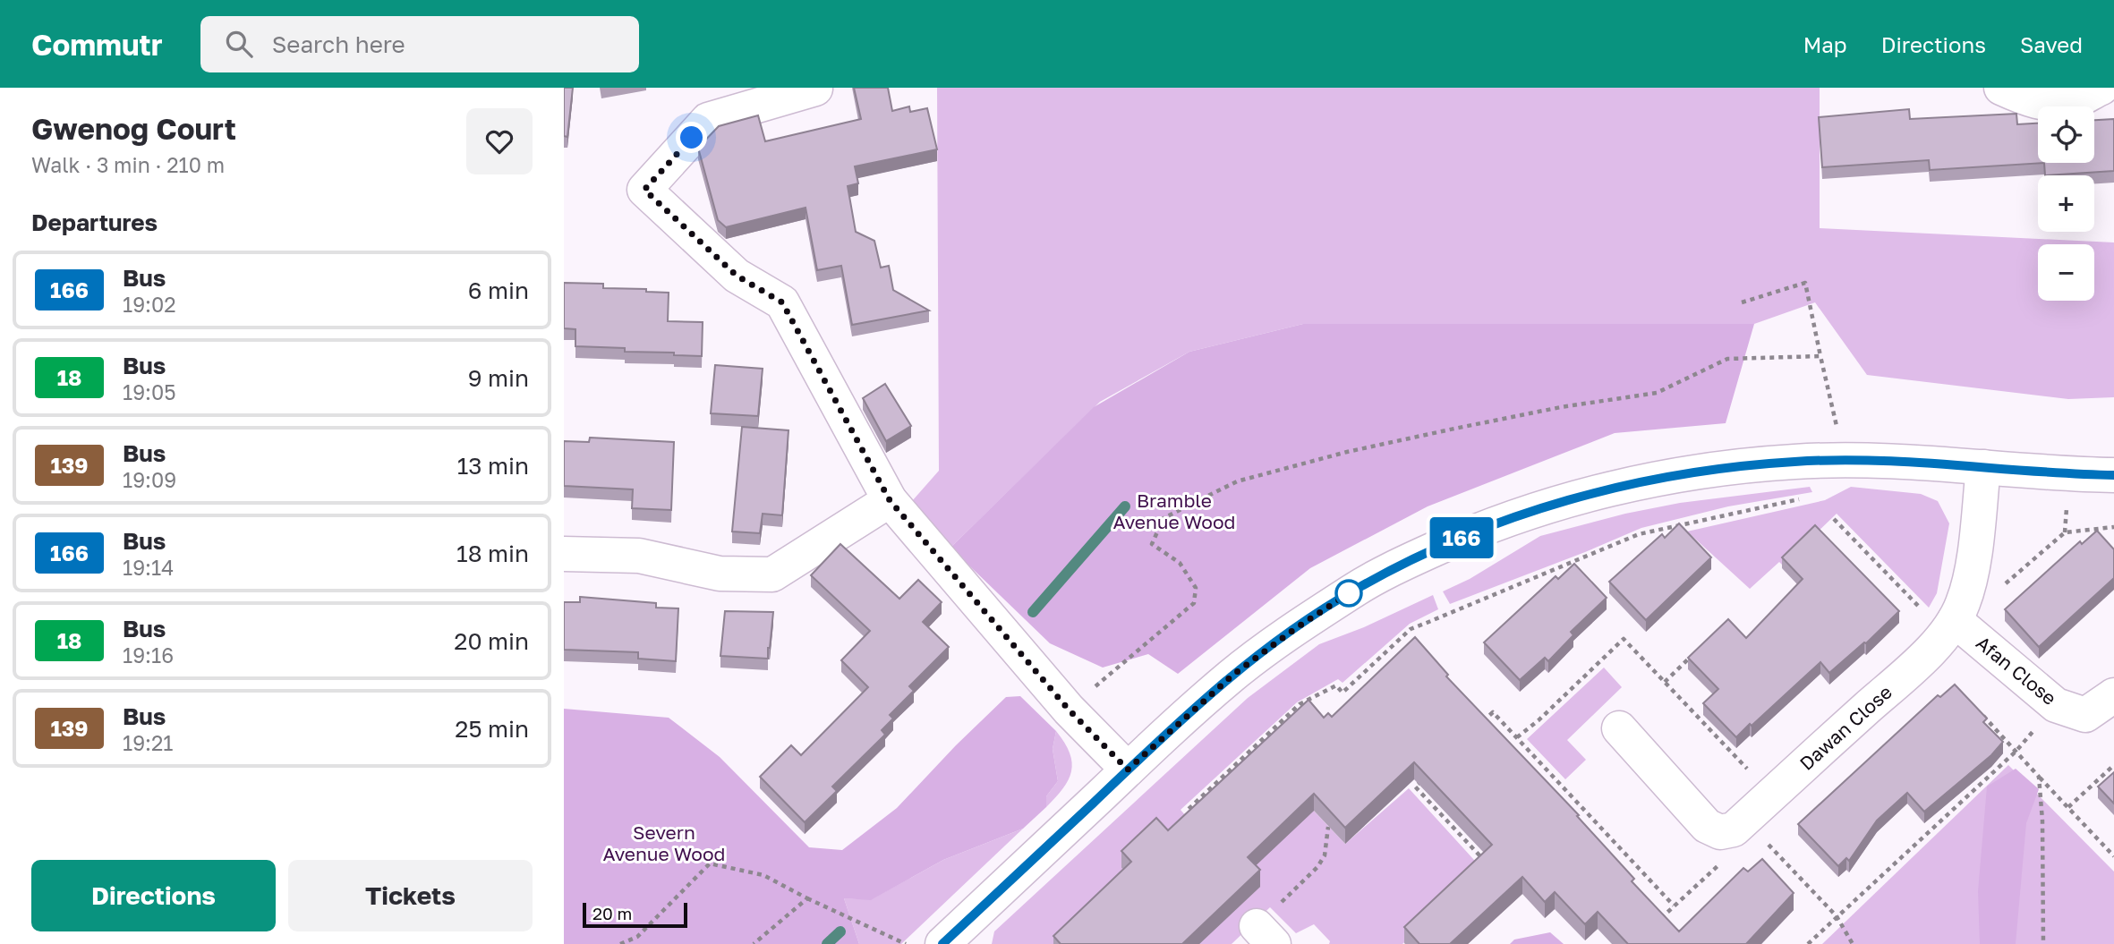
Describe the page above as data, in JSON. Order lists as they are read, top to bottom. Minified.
{"streets":{"street":["Afan Close","Dawan Close"]},"crossings":[["Afan Close","Dawan Close"]],"parks":["Bramble Avenue Wood","Severn Avenue Wood"],"lines":["bus line 166"],"scale_bar":"20 m","page":{"header":"Commutr","search":"Search here","nav":["Map","Directions","Saved"],"heading":[["Gwenog Court","Walk · 3 min · 210 m"],"Departures"],"on_map":"166","map_buttons":["+","−"],"list":[{"mark":"166","name":"Bus","note":"19:02","value":"6 min"},{"mark":"18","name":"Bus","note":"19:05","value":"9 min"},{"mark":"139","name":"Bus","note":"19:09","value":"13 min"},{"mark":"166","name":"Bus","note":"19:14","value":"18 min"},{"mark":"18","name":"Bus","note":"19:16","value":"20 min"},{"mark":"139","name":"Bus","note":"19:21","value":"25 min"}],"buttons":["Directions","Tickets"],"scale":"20 m"}}
